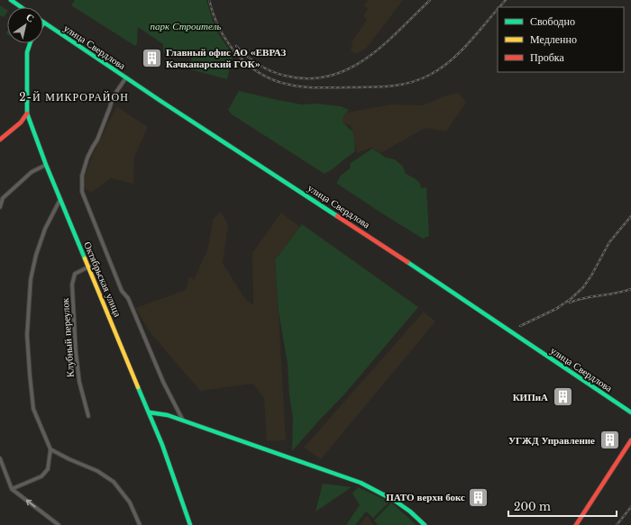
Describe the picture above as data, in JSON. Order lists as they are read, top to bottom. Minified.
{"streets":{"street":["улица Свердлова","Октябрьская улица","Клубный переулок"]},"crossings":[["Октябрьская улица","Клубный переулок"]],"districts":["2-Й МИКРОРАЙОН"],"parks":["парк Строитель"],"places":{"building":["Главный офис АО «ЕВРАЗ Качканарский ГОК»","КИПиА","УГЖД Управление","ПАТО верхн бокс"]},"legend":["Свободно","Медленно","Пробка"],"scale_bar":"200 m","north":"top right"}
